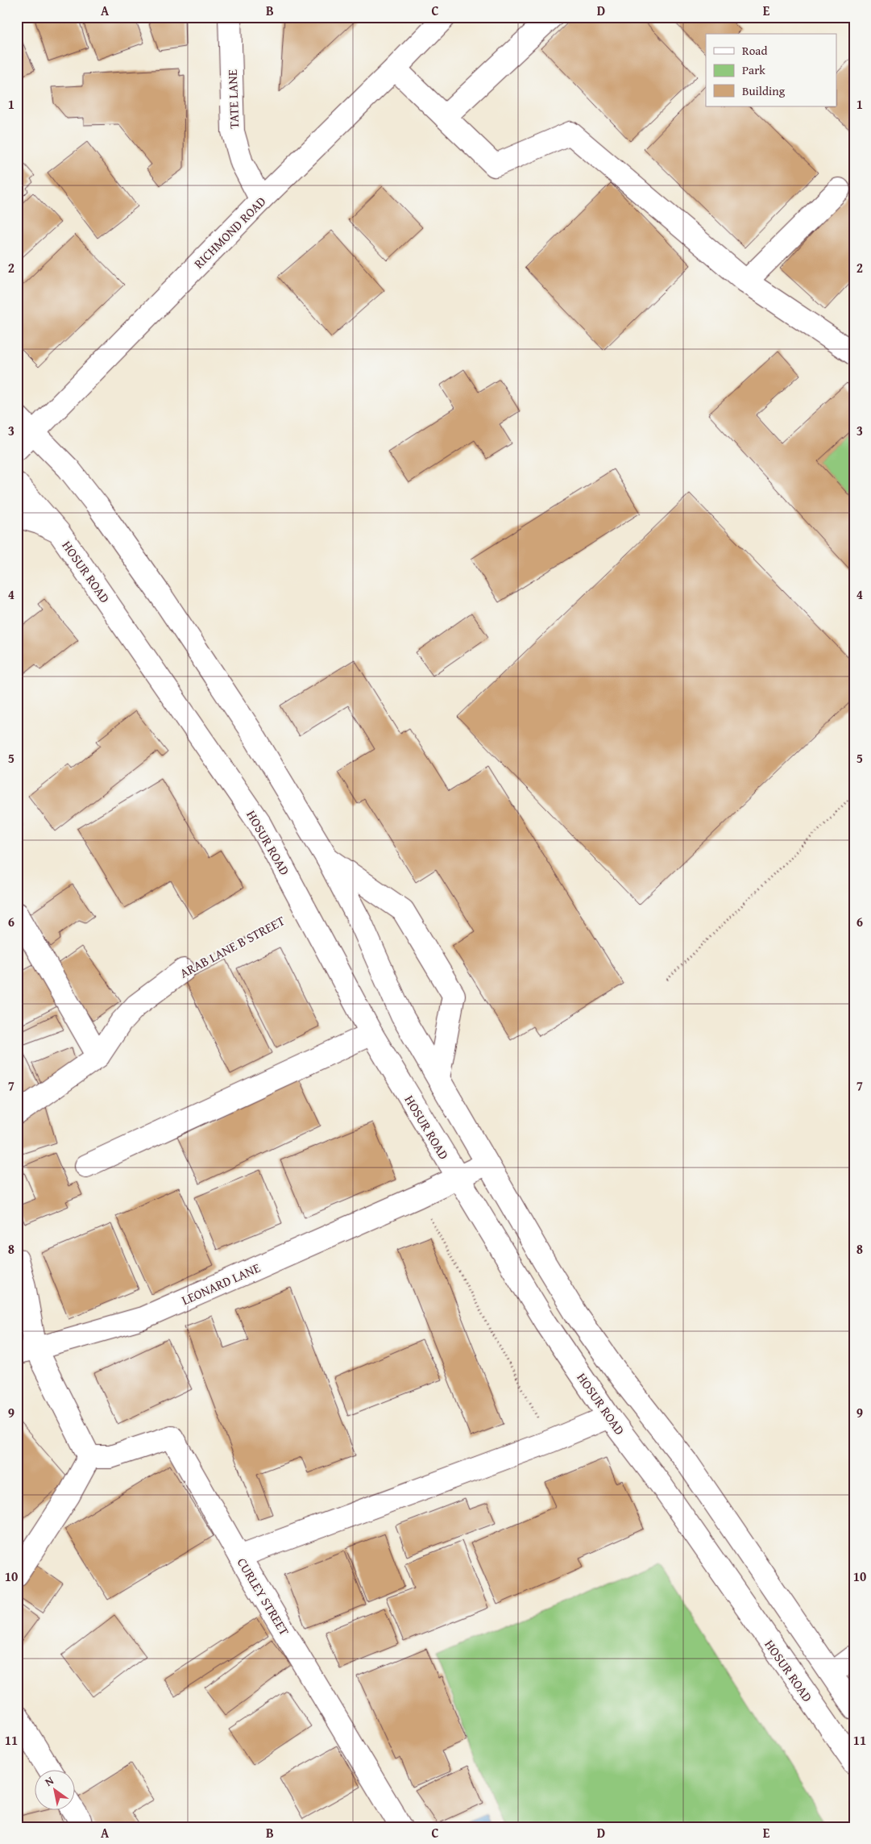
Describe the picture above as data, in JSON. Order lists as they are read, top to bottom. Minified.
{"streets":{"main road":["TATE LANE","RICHMOND ROAD","HOSUR ROAD","ARAB LANE B STREET","LEONARD LANE","CURLEY STREET"]},"crossings":[["TATE LANE","RICHMOND ROAD"],["HOSUR ROAD","ARAB LANE B STREET"]],"legend":["Road","Park","Building"],"north":"top left","grid":{"columns":["A","B","C","D","E"],"rows":["1","2","3","4","5","6","7","8","9","10","11"]}}
